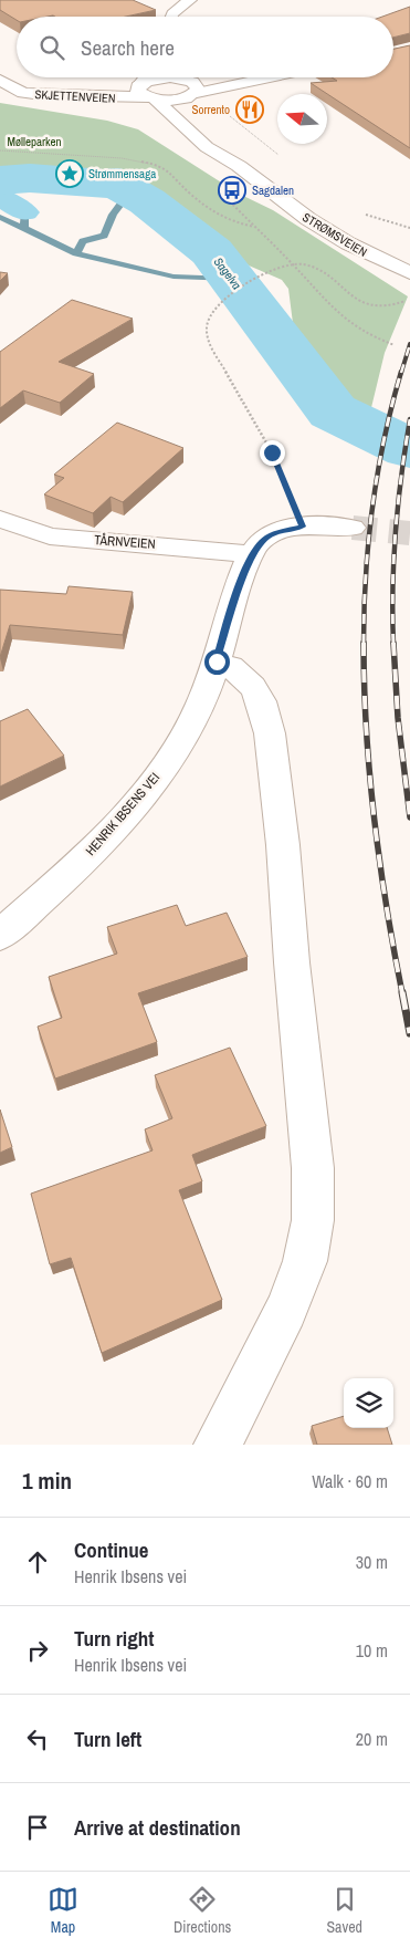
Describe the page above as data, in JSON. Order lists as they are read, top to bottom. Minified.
{"streets":{"main road":["SKJETTENVEIEN","STRØMSVEIEN","TÅRNVEIEN","HENRIK IBSENS VEI"]},"crossings":[["SKJETTENVEIEN","STRØMSVEIEN"],["TÅRNVEIEN","HENRIK IBSENS VEI"]],"water":["Sagelva"],"parks":["Mølleparken"],"places":{"restaurant":["Sorrento"],"place":["Strømmensaga"],"bus stop":["Sagdalen"]},"north":"left","page":{"search":"Search here","heading":["1 min","Walk · 60 m"],"list":[["Continue","Henrik Ibsens vei","30 m"],["Turn right","Henrik Ibsens vei","10 m"],["Turn left","20 m"],"Arrive at destination"],"nav":["Map","Directions","Saved"]}}
